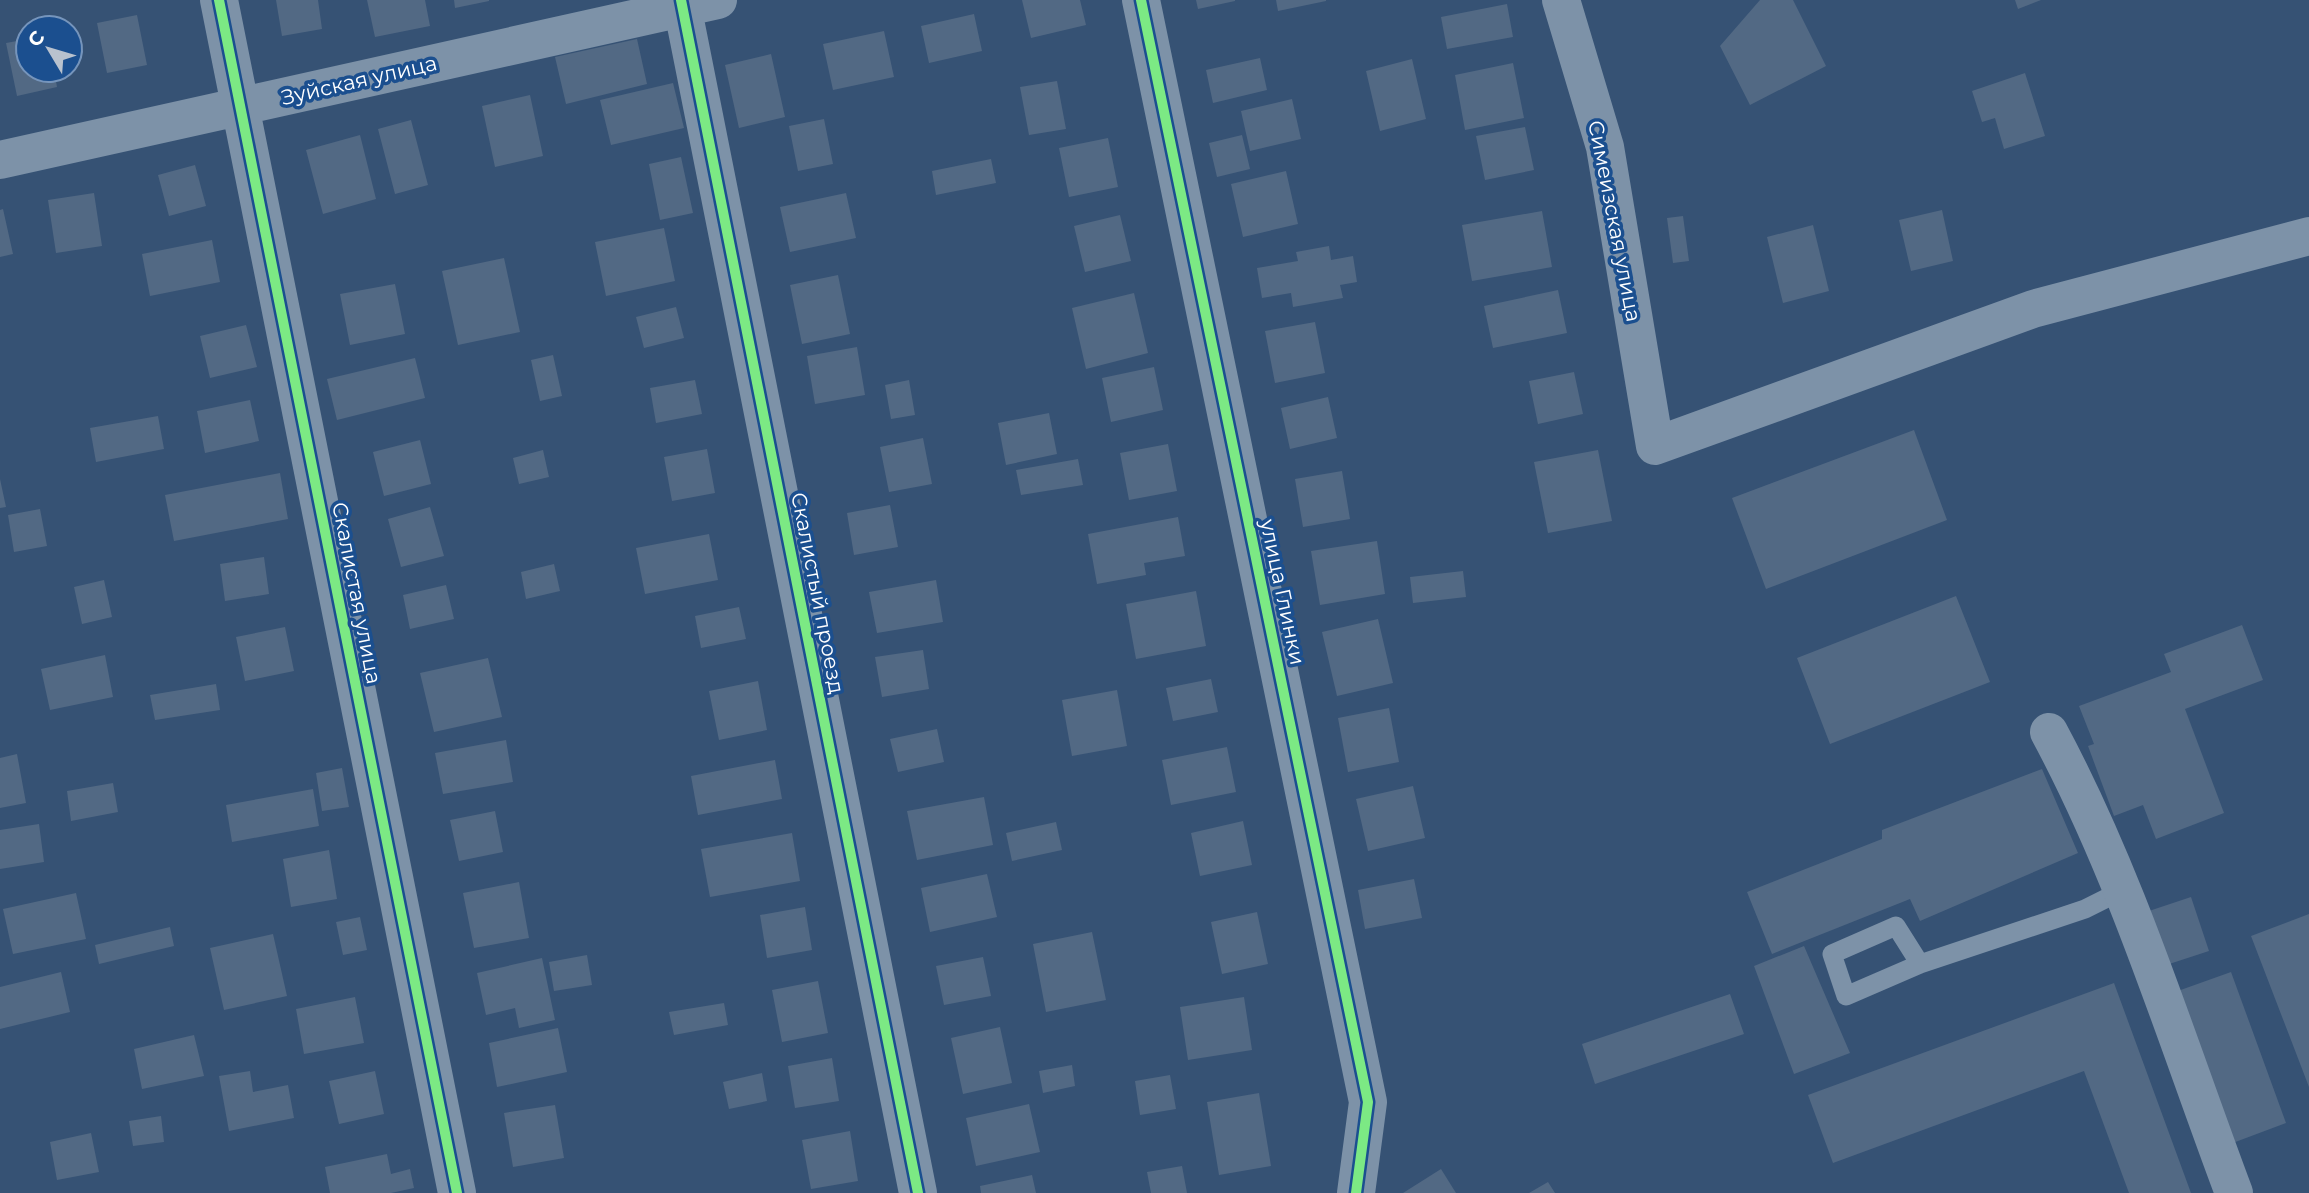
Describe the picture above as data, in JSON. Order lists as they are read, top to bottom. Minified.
{"streets":{"street":["Зуйская улица","Симеизская улица","улица Глинки","Скалистая улица","Скалистый проезд"]},"crossings":[["Зуйская улица","Скалистая улица"],["Зуйская улица","Скалистый проезд"]],"north":"top left"}
